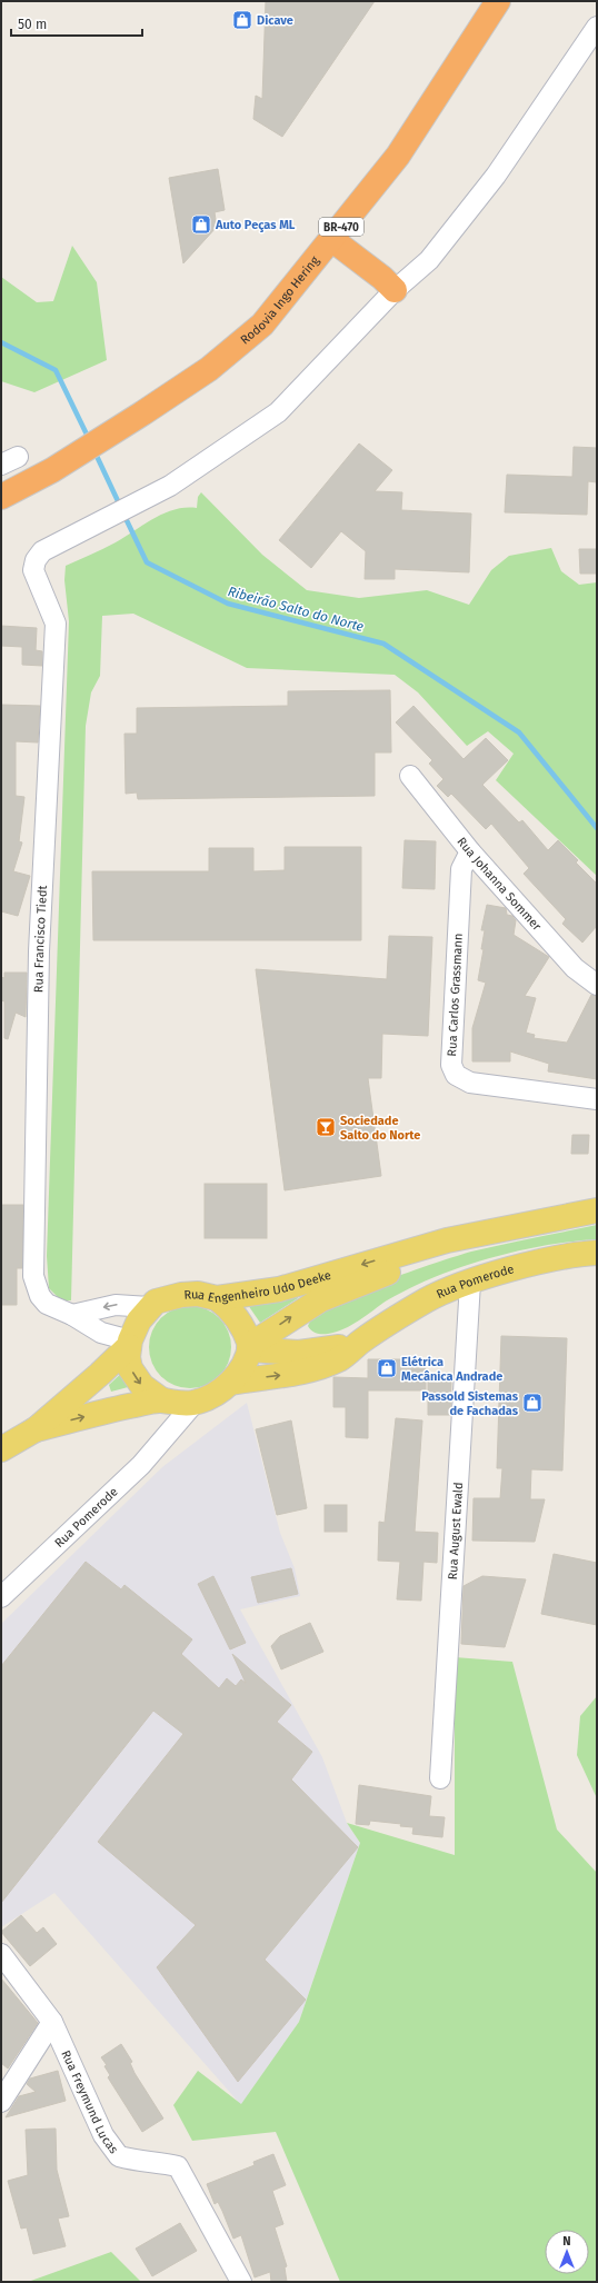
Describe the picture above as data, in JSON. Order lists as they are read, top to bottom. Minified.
{"streets":{"highway":["BR-470","Rodovia Ingo Hering"],"main road":["Rua Pomerode","Rua Engenheiro Udo Deeke"],"street":["Rua Johanna Sommer","Rua Francisco Tiedt","Rua Carlos Grassmann","Rua August Ewald","Rua Freymund Lucas"]},"crossings":[["Rua Johanna Sommer","Rua Carlos Grassmann"],["Rua Francisco Tiedt","Rua Pomerode"],["Rua Francisco Tiedt","Rua Engenheiro Udo Deeke"],["Rua Pomerode","Rua Engenheiro Udo Deeke"],["Rua Pomerode","Rua August Ewald"]],"water":["Ribeirão Salto do Norte"],"places":{"shop":["Dicave","Auto Peças ML","Elétrica Mecânica Andrade","Passold Sistemas de Fachadas"],"bar":["Sociedade Salto do Norte"]},"scale_bar":"50 m","north":"top"}
